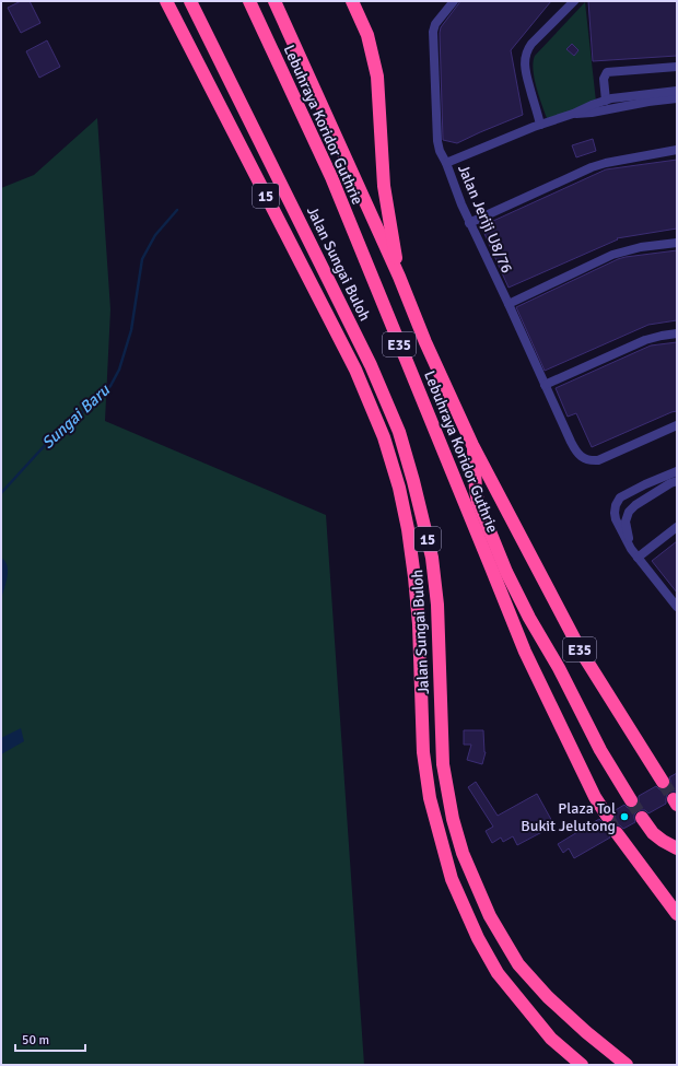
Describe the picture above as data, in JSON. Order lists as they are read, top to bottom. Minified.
{"streets":{"highway":["Lebuhraya Koridor Guthrie","15","Jalan Sungai Buloh","E35"],"street":["Jalan Jeriji U8/76"]},"water":["Sungai Baru"],"places":["Plaza Tol Bukit Jelutong"],"scale_bar":"50 m"}
